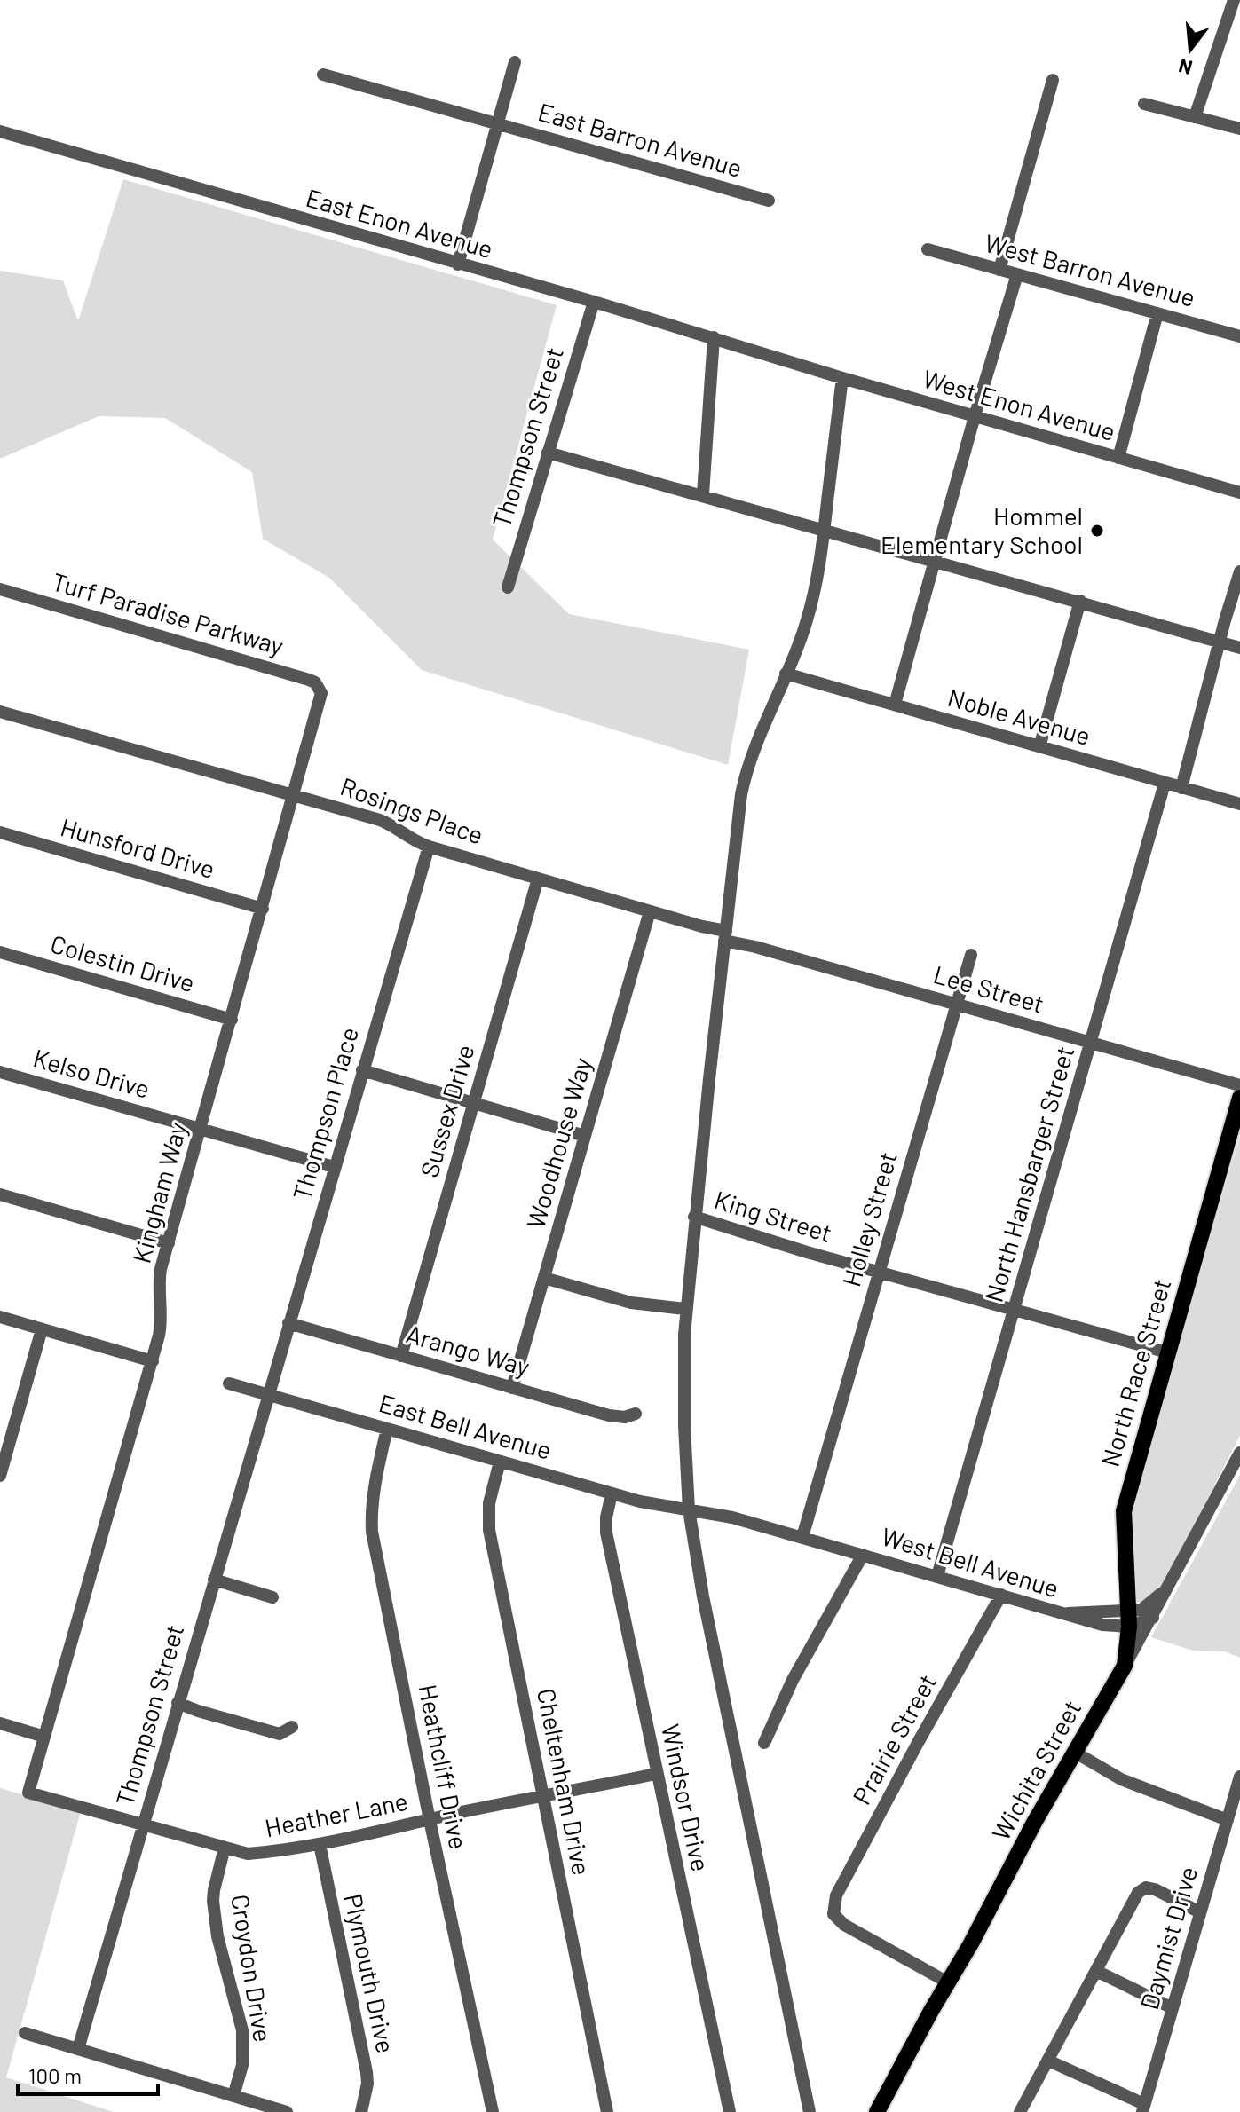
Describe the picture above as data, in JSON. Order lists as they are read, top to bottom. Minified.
{"streets":{"main road":["North Race Street","Wichita Street"],"street":["East Barron Avenue","East Enon Avenue","West Barron Avenue","West Enon Avenue","Thompson Street","Turf Paradise Parkway","Noble Avenue","Rosings Place","Hunsford Drive","Colestin Drive","Lee Street","Kelso Drive","Sussex Drive","Thompson Place","Woodhouse Way","North Hansbarger Street","Kingham Way","King Street","Holley Street","Arango Way","East Bell Avenue","West Bell Avenue","Prairie Street","Heathcliff Drive","Cheltenham Drive","Windsor Drive","Heather Lane","Daymist Drive","Croydon Drive","Plymouth Drive"]},"crossings":[["East Enon Avenue","West Enon Avenue"],["East Enon Avenue","Thompson Street"],["Thompson Street","Thompson Place"],["Thompson Street","East Bell Avenue"],["Thompson Street","Heather Lane"],["Turf Paradise Parkway","Kingham Way"],["Noble Avenue","North Hansbarger Street"],["Rosings Place","Lee Street"],["Rosings Place","Sussex Drive"],["Rosings Place","Thompson Place"],["Rosings Place","Woodhouse Way"],["Rosings Place","Kingham Way"],["Hunsford Drive","Kingham Way"],["Colestin Drive","Kingham Way"],["Lee Street","North Hansbarger Street"],["Lee Street","Holley Street"],["Kelso Drive","Thompson Place"],["Kelso Drive","Kingham Way"],["Sussex Drive","Arango Way"],["Thompson Place","Arango Way"],["Thompson Place","East Bell Avenue"],["Woodhouse Way","Arango Way"],["North Hansbarger Street","King Street"],["North Hansbarger Street","West Bell Avenue"],["Kingham Way","Heather Lane"],["King Street","Holley Street"],["King Street","North Race Street"],["Holley Street","East Bell Avenue"],["Holley Street","West Bell Avenue"],["North Race Street","West Bell Avenue"],["North Race Street","Wichita Street"],["East Bell Avenue","West Bell Avenue"],["East Bell Avenue","Heathcliff Drive"],["East Bell Avenue","Cheltenham Drive"],["East Bell Avenue","Windsor Drive"],["West Bell Avenue","Prairie Street"],["Prairie Street","Wichita Street"],["Heathcliff Drive","Heather Lane"],["Cheltenham Drive","Heather Lane"],["Windsor Drive","Heather Lane"],["Heather Lane","Croydon Drive"],["Heather Lane","Plymouth Drive"]],"places":["Hommel Elementary School"],"scale_bar":"100 m","north":"bottom"}
